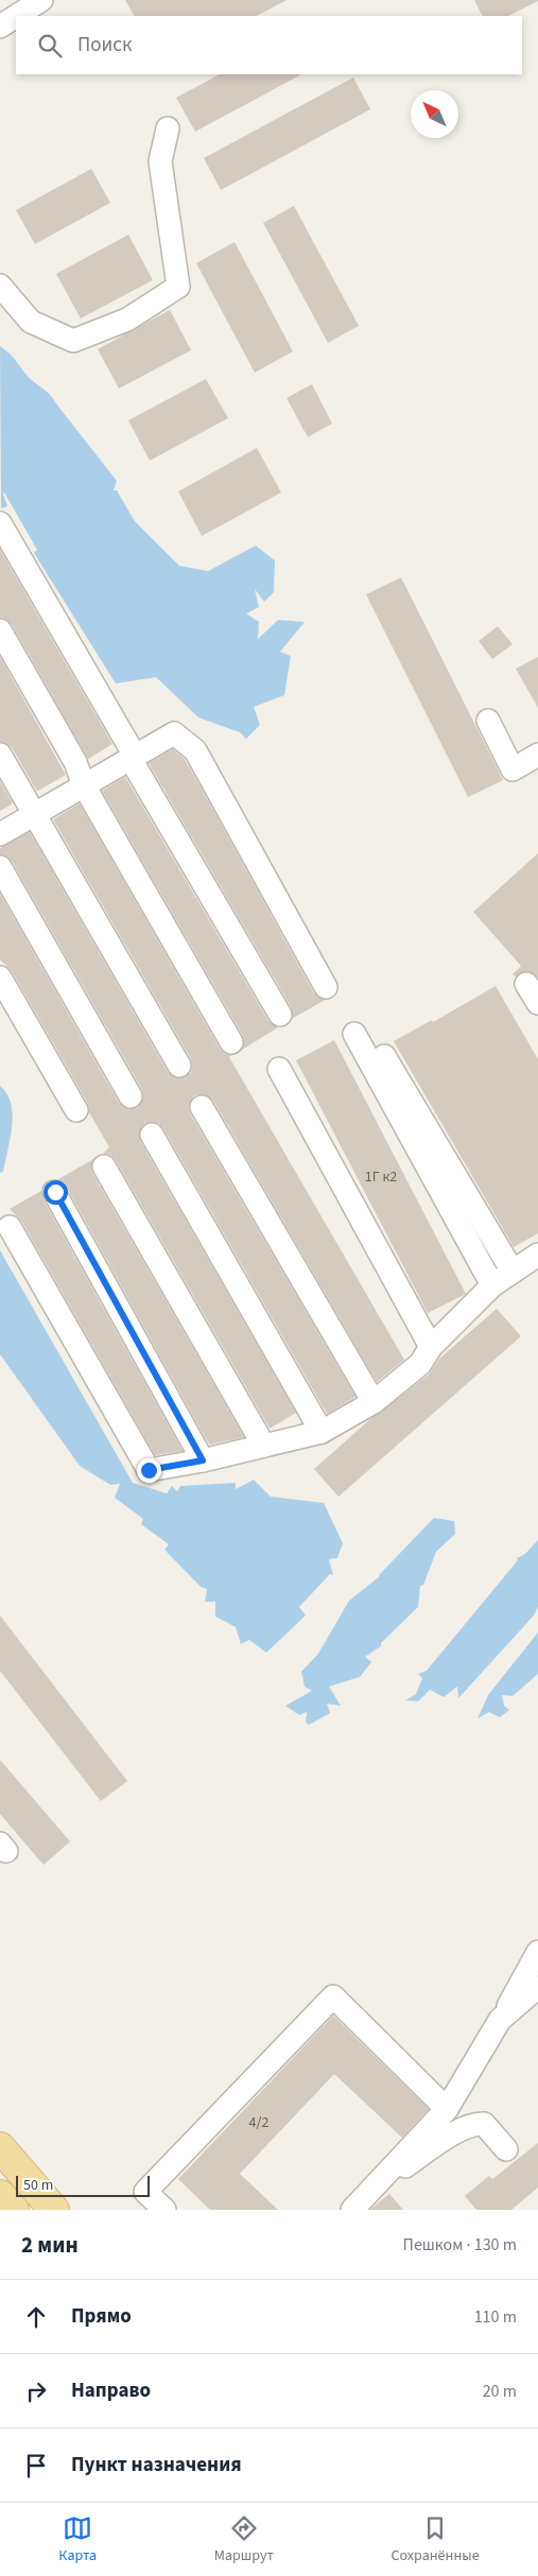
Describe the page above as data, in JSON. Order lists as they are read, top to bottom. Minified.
{"house_numbers":["1Г к2","4/2"],"scale_bar":"50 m","north":"top left","page":{"search":"Поиск","scale":"50 m","heading":["2 мин","Пешком · 130 m"],"list":[["Прямо","110 m"],["Направо","20 m"],"Пункт назначения"],"nav":["Карта","Маршрут","Сохранённые"]}}
